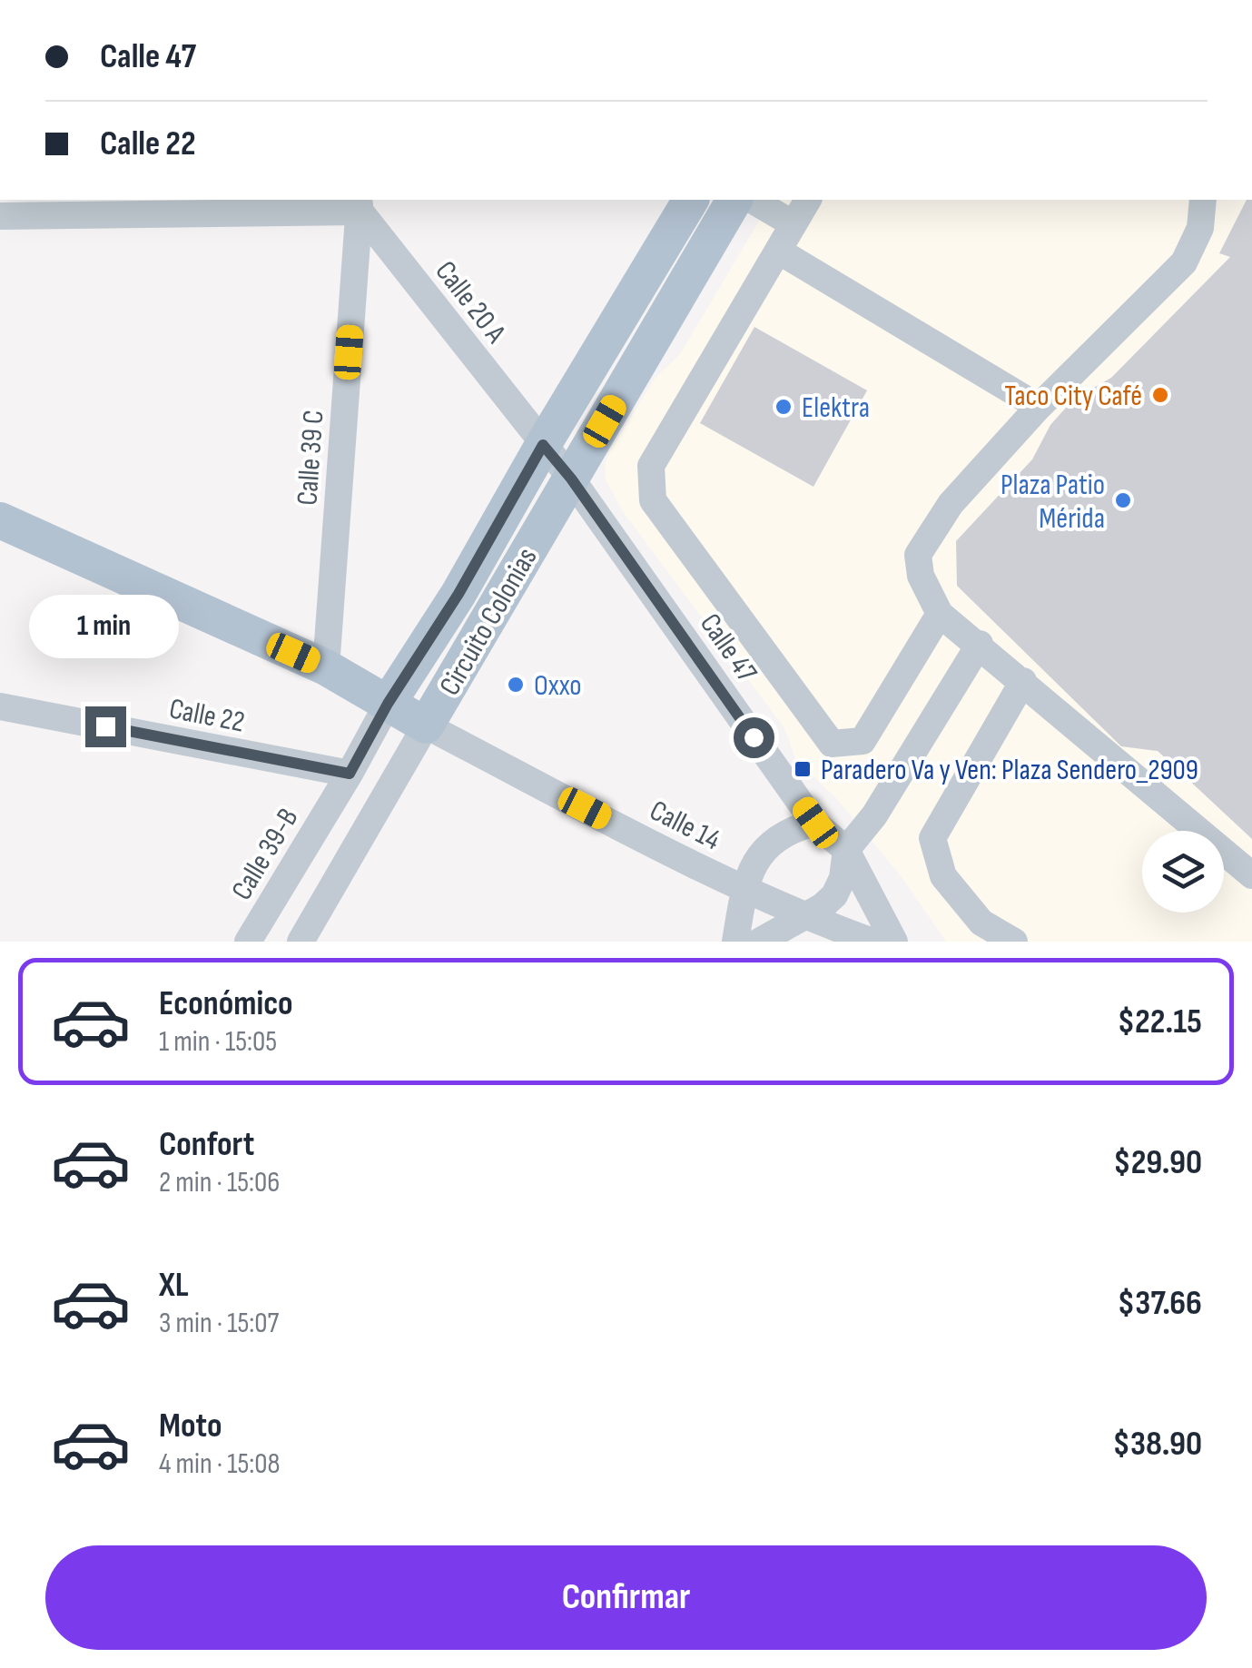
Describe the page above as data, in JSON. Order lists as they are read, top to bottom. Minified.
{"streets":{"main road":["Circuito Colonias"],"street":["Calle 20 A","Calle 39 C","Calle 47","Calle 22","Calle 14","Calle 39-B"]},"crossings":[["Calle 20 A","Calle 39 C"],["Calle 20 A","Circuito Colonias"],["Calle 39 C","Circuito Colonias"],["Circuito Colonias","Calle 47"],["Circuito Colonias","Calle 14"],["Circuito Colonias","Calle 39-B"],["Calle 47","Calle 14"],["Calle 22","Calle 39-B"]],"places":{"other":["Taco City Café","Elektra","Plaza Patio Mérida","Oxxo"],"transit":["Paradero Va y Ven: Plaza Sendero_2909"]},"page":{"banner":["Calle 47","Calle 22"],"bubble":"1 min","list":[{"name":"Económico","note":"1 min · 15:05","value":"$22.15"},{"name":"Confort","note":"2 min · 15:06","value":"$29.90"},{"name":"XL","note":"3 min · 15:07","value":"$37.66"},{"name":"Moto","note":"4 min · 15:08","value":"$38.90"}],"buttons":"Confirmar"}}
